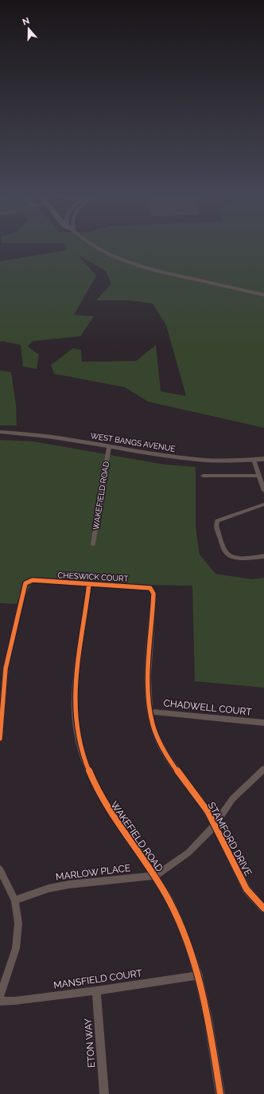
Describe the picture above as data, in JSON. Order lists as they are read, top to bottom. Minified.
{"streets":{"street":["WEST BANGS AVENUE","WAKEFIELD ROAD","CHESWICK COURT","CHADWELL COURT","STAMFORD DRIVE","MARLOW PLACE","MANSFIELD COURT","ETON WAY"]},"crossings":[["WEST BANGS AVENUE","WAKEFIELD ROAD"],["WAKEFIELD ROAD","CHESWICK COURT"],["WAKEFIELD ROAD","MARLOW PLACE"],["WAKEFIELD ROAD","MANSFIELD COURT"],["CHESWICK COURT","STAMFORD DRIVE"],["CHADWELL COURT","STAMFORD DRIVE"],["STAMFORD DRIVE","MARLOW PLACE"],["MANSFIELD COURT","ETON WAY"]],"north":"top"}
